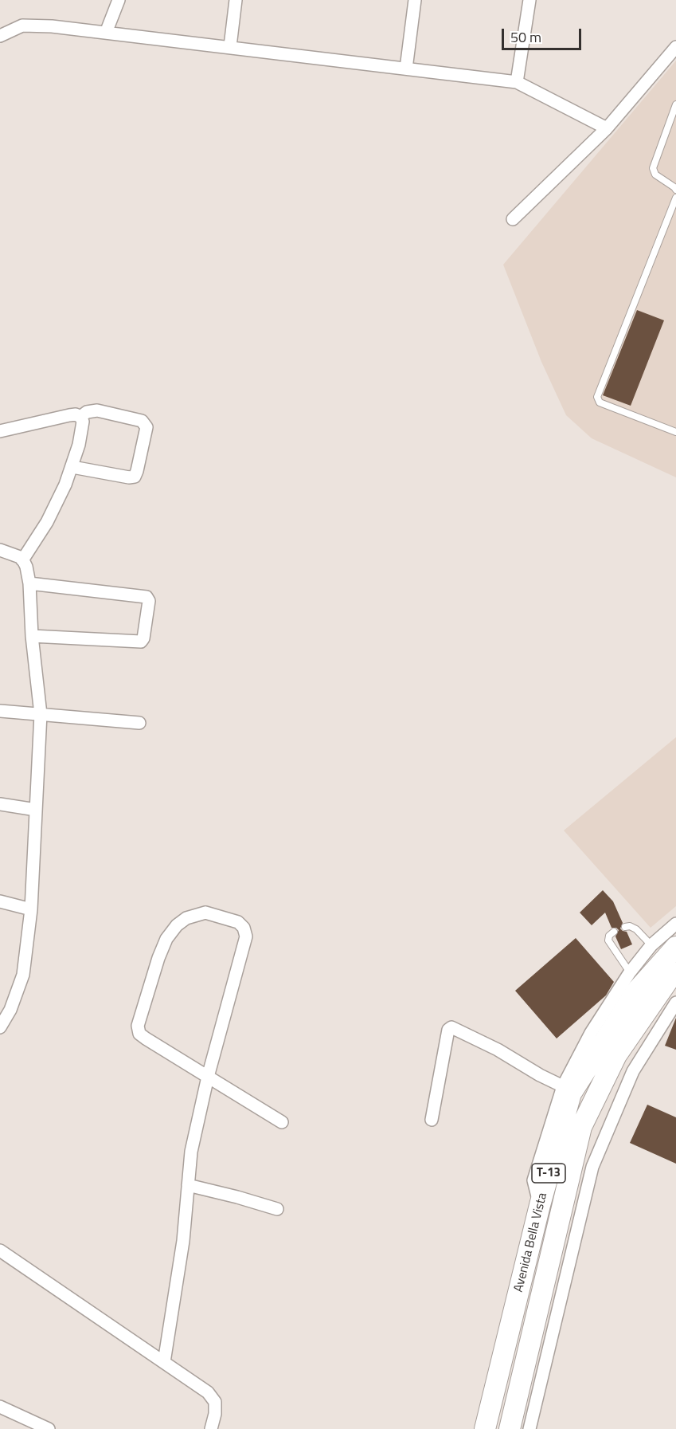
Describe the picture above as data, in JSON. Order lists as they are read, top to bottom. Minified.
{"streets":{"highway":["T-13","Avenida Bella Vista"]},"crossings":[["T-13","Avenida Bella Vista"]],"scale_bar":"50 m"}
